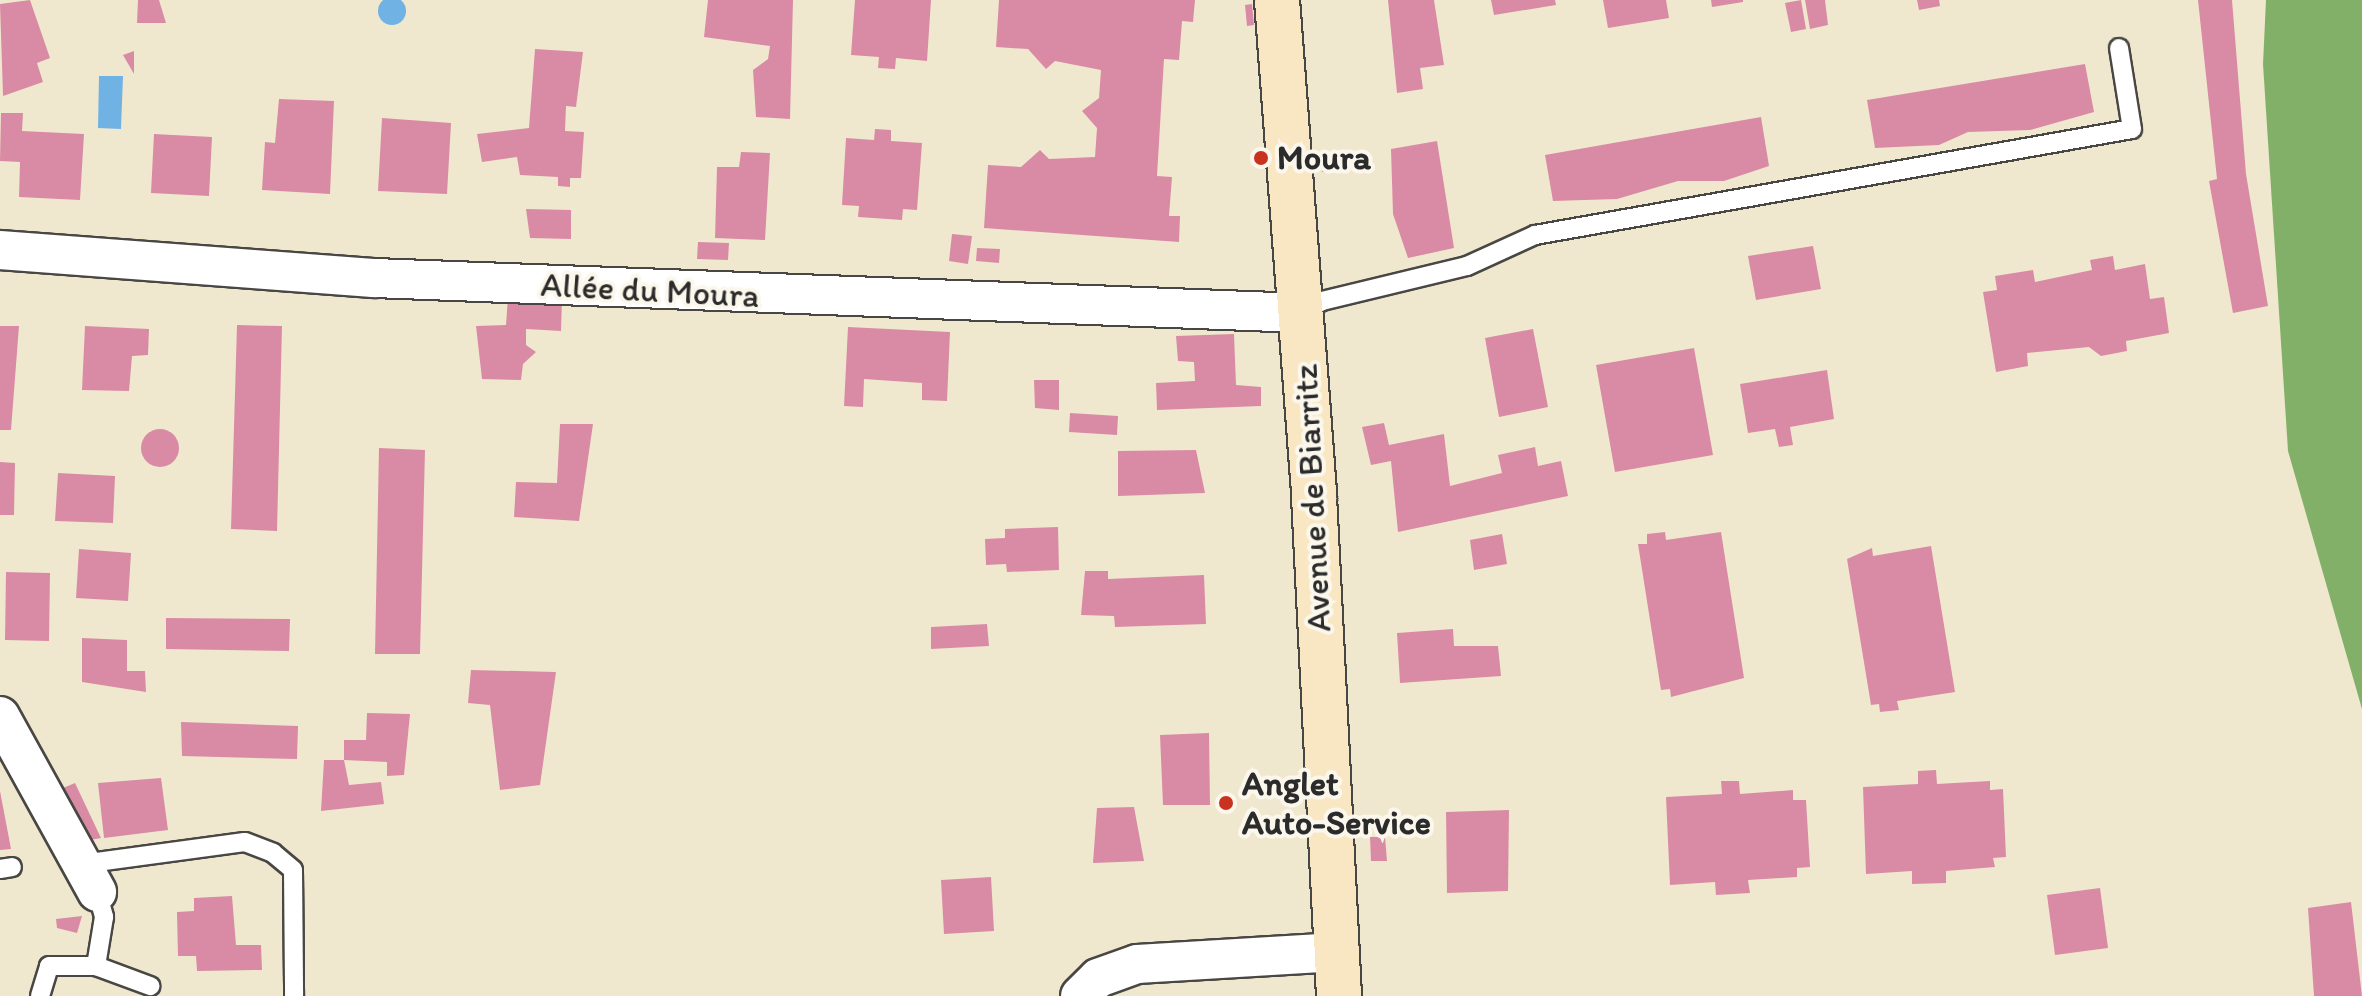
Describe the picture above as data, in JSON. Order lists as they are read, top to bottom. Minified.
{"streets":{"main road":["Avenue de Biarritz"],"street":["Allée du Moura"]},"crossings":[["Allée du Moura","Avenue de Biarritz"]],"places":["Moura","Anglet Auto-Service"]}
